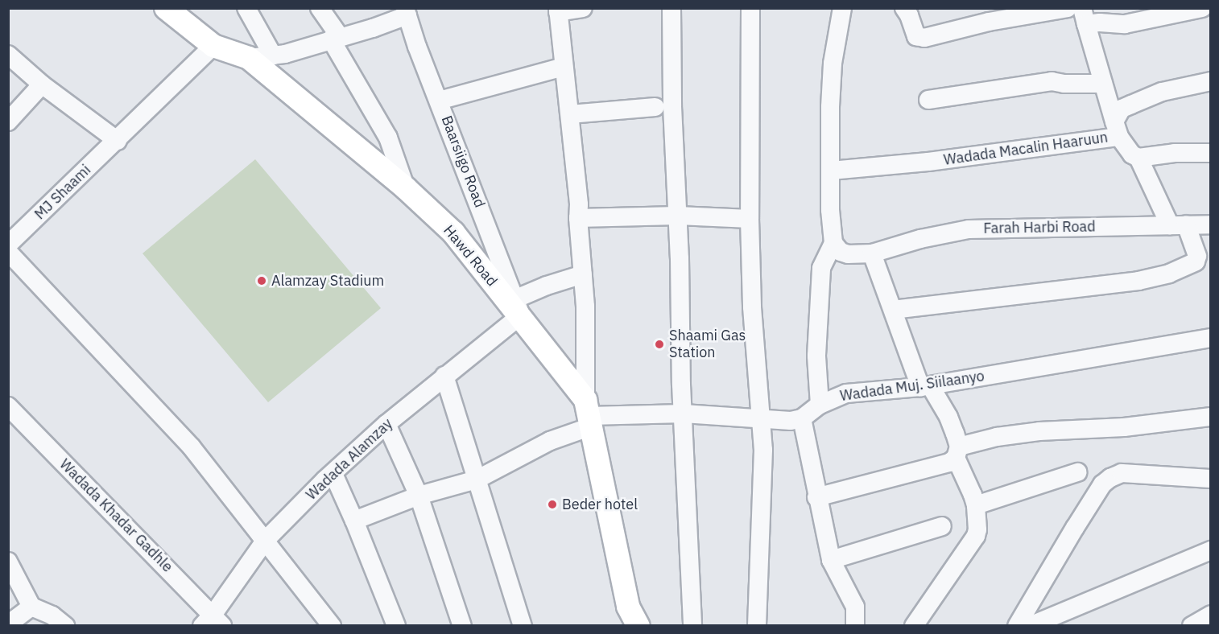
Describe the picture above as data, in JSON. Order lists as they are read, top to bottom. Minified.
{"streets":{"main road":["Hawd Road"],"street":["Wadada Macalin Haaruun","Baarsiigo Road","MJ Shaami","Farah Harbi Road","Wadada Muj. Siilaanyo","Wadada Alamzay","Wadada Khadar Gadhle"]},"crossings":[["Wadada Macalin Haaruun","Farah Harbi Road"],["Baarsiigo Road","Hawd Road"],["Baarsiigo Road","Wadada Alamzay"],["MJ Shaami","Hawd Road"],["Hawd Road","Wadada Alamzay"],["Wadada Alamzay","Wadada Khadar Gadhle"]],"places":["Alamzay Stadium","Shaami Gas Station","Beder hotel"]}
